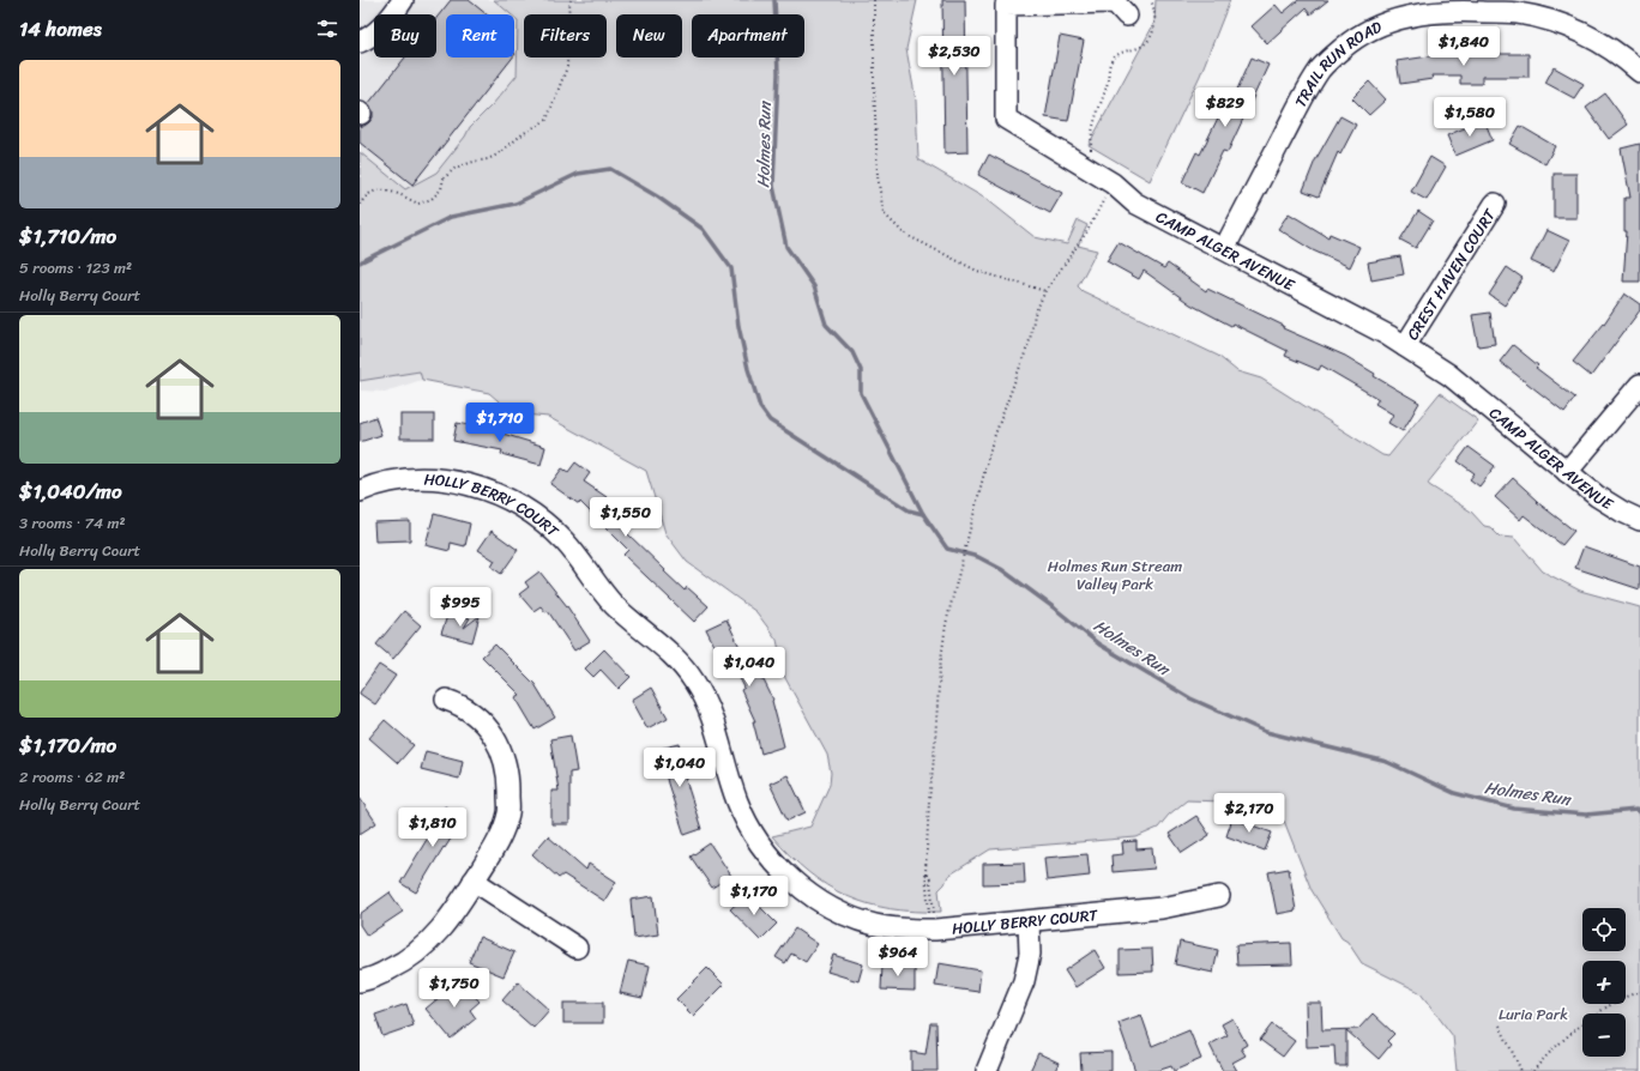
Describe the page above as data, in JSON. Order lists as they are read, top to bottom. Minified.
{"streets":{"street":["TRAIL RUN ROAD","CAMP ALGER AVENUE","CREST HAVEN COURT","HOLLY BERRY COURT"]},"crossings":[["TRAIL RUN ROAD","CAMP ALGER AVENUE"],["CAMP ALGER AVENUE","CREST HAVEN COURT"]],"water":["Holmes Run"],"parks":["Holmes Run Stream Valley Park","Luria Park"],"page":{"heading":"14 homes","chip":["Buy","Rent","Filters","New","Apartment"],"price":["$1,840","$2,530","$829","$1,580","$1,710","$1,550","$995","$1,040","$1,040","$2,170","$1,810","$1,170","$964","$1,750"],"list":[{"name":"$1,710/mo","note":"5 rooms · 123 m² · Holly Berry Court"},{"name":"$1,040/mo","note":"3 rooms · 74 m² · Holly Berry Court"},{"name":"$1,170/mo","note":"2 rooms · 62 m² · Holly Berry Court"}],"map_buttons":["+","−"]}}
